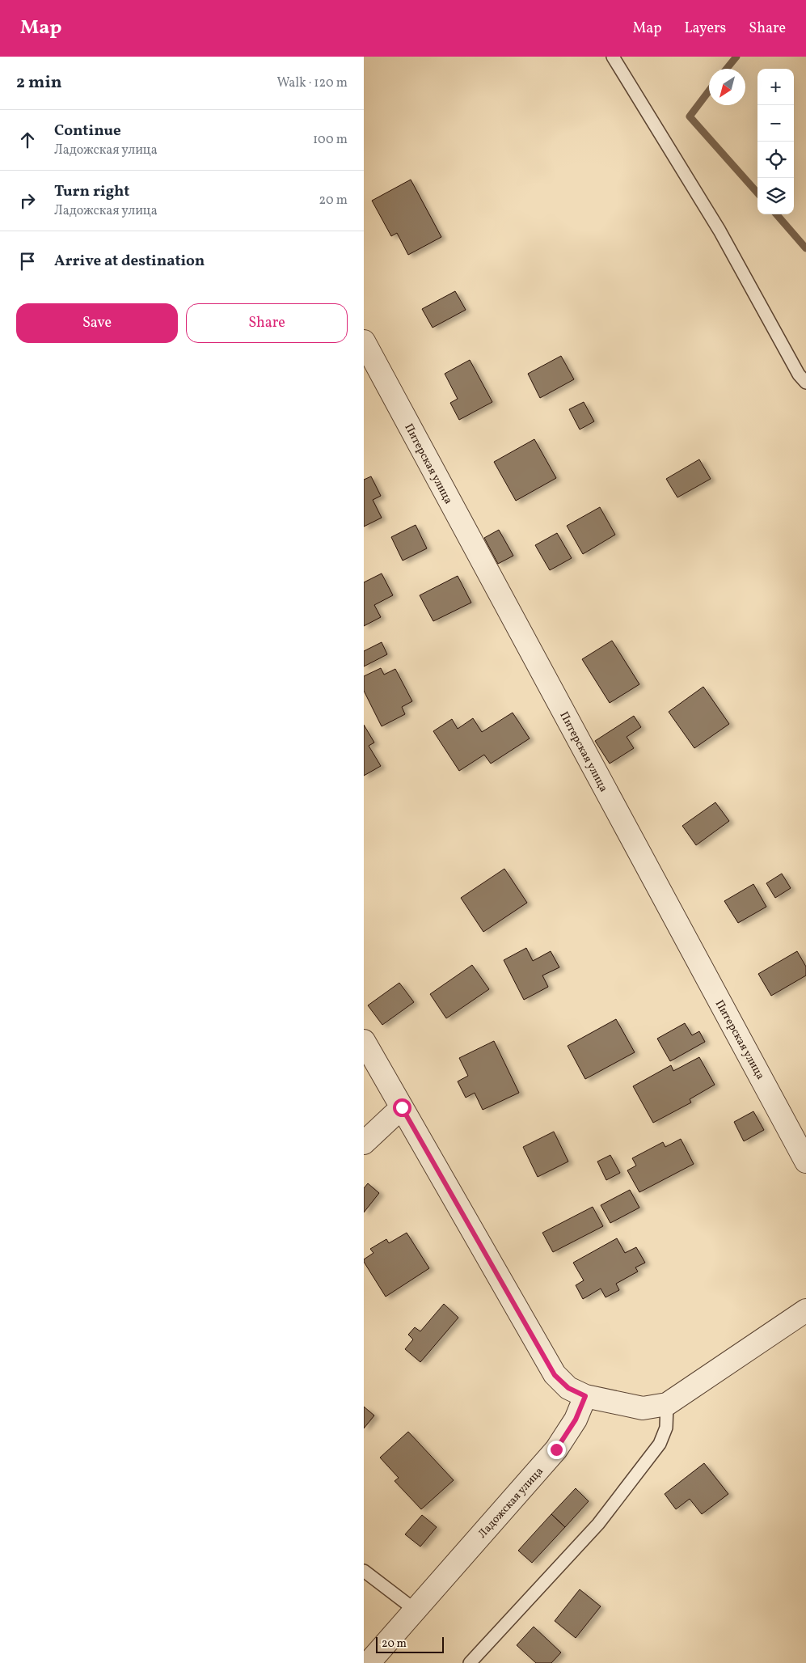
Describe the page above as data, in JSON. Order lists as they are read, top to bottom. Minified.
{"streets":{"street":["Питерская улица","Ладожская улица"]},"scale_bar":"20 m","north":"bottom left","page":{"header":"Map","nav":["Map","Layers","Share"],"heading":["2 min","Walk · 120 m"],"map_buttons":["+","−"],"list":[["Continue","Ладожская улица","100 m"],["Turn right","Ладожская улица","20 m"],"Arrive at destination"],"buttons":["Save","Share"],"scale":"20 m"}}
